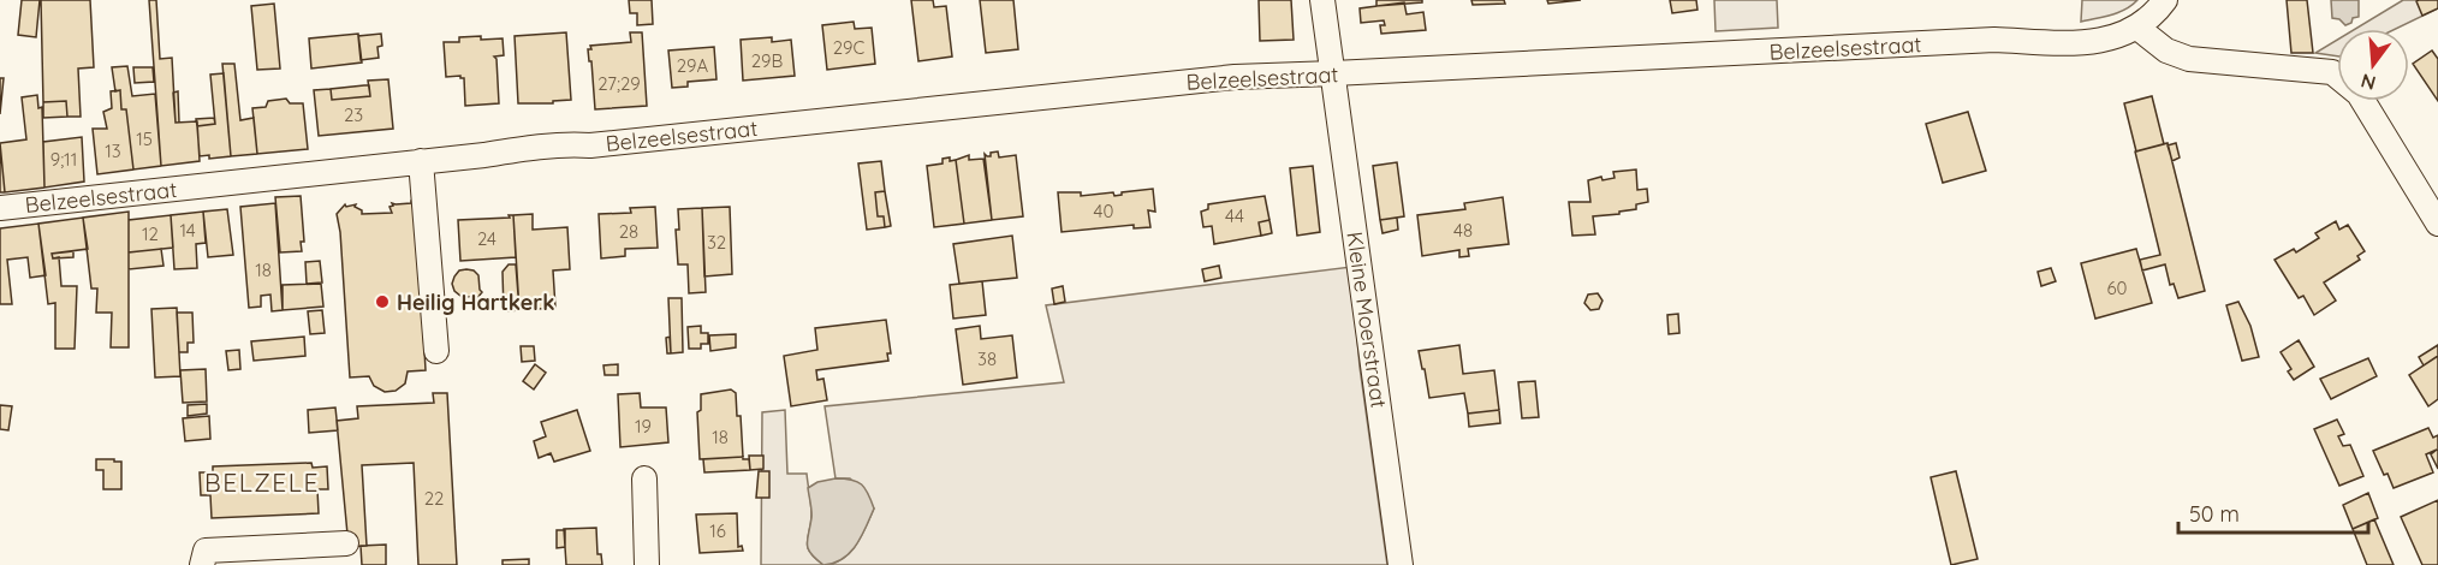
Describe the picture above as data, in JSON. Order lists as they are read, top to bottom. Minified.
{"streets":{"street":["Belzeelsestraat","Kleine Moerstraat"]},"crossings":[["Belzeelsestraat","Kleine Moerstraat"]],"districts":["BELZELE"],"places":["Heilig Hartkerk"],"house_numbers":["29C","29B","29A","27;29","23","15","13","9;11","40","44","14","48","28","12","24","32","18","60","38","19","18","22","16"],"scale_bar":"50 m","north":"bottom"}
